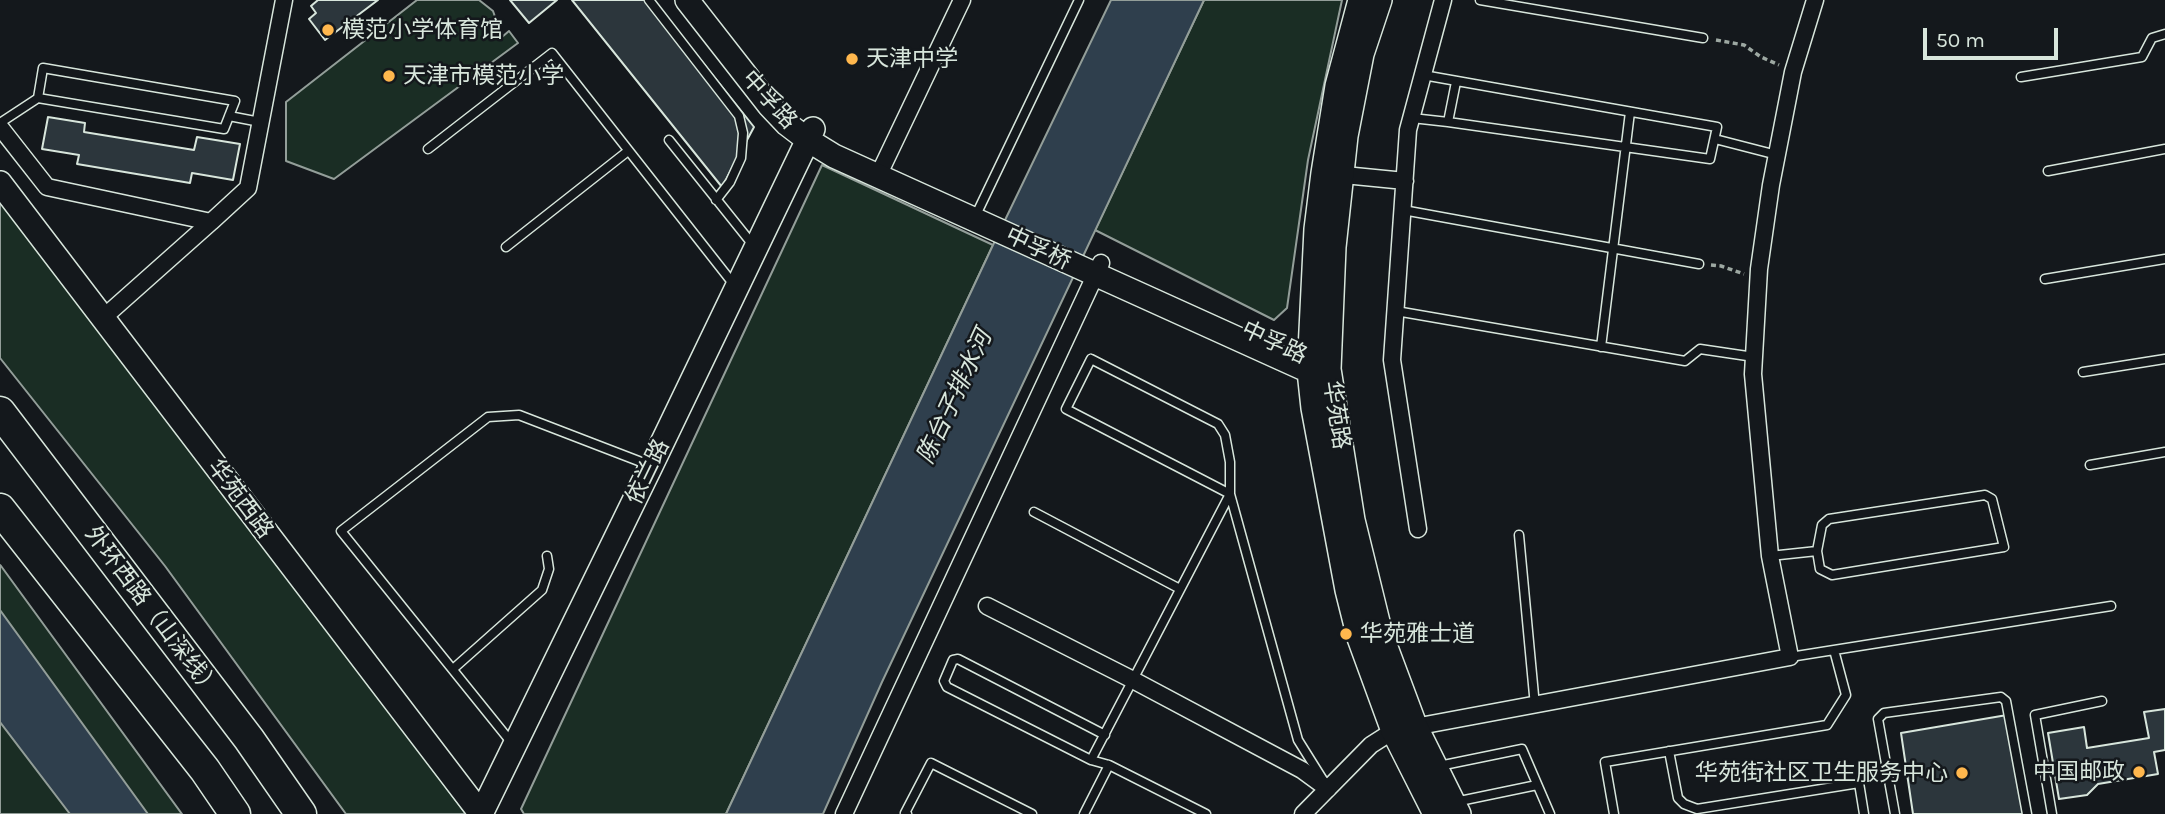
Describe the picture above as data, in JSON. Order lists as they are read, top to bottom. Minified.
{"streets":{"highway":["外环西路（山深线）"],"main road":["中孚路","中孚桥","华苑路","依兰路","华苑西路"]},"crossings":[["中孚路","中孚桥"],["中孚路","华苑路"],["中孚路","依兰路"],["依兰路","华苑西路"]],"water":["陈台子排水河"],"places":["模范小学体育馆","天津中学","天津市模范小学","华苑雅士道","中国邮政","华苑街社区卫生服务中心"],"scale_bar":"50 m"}
